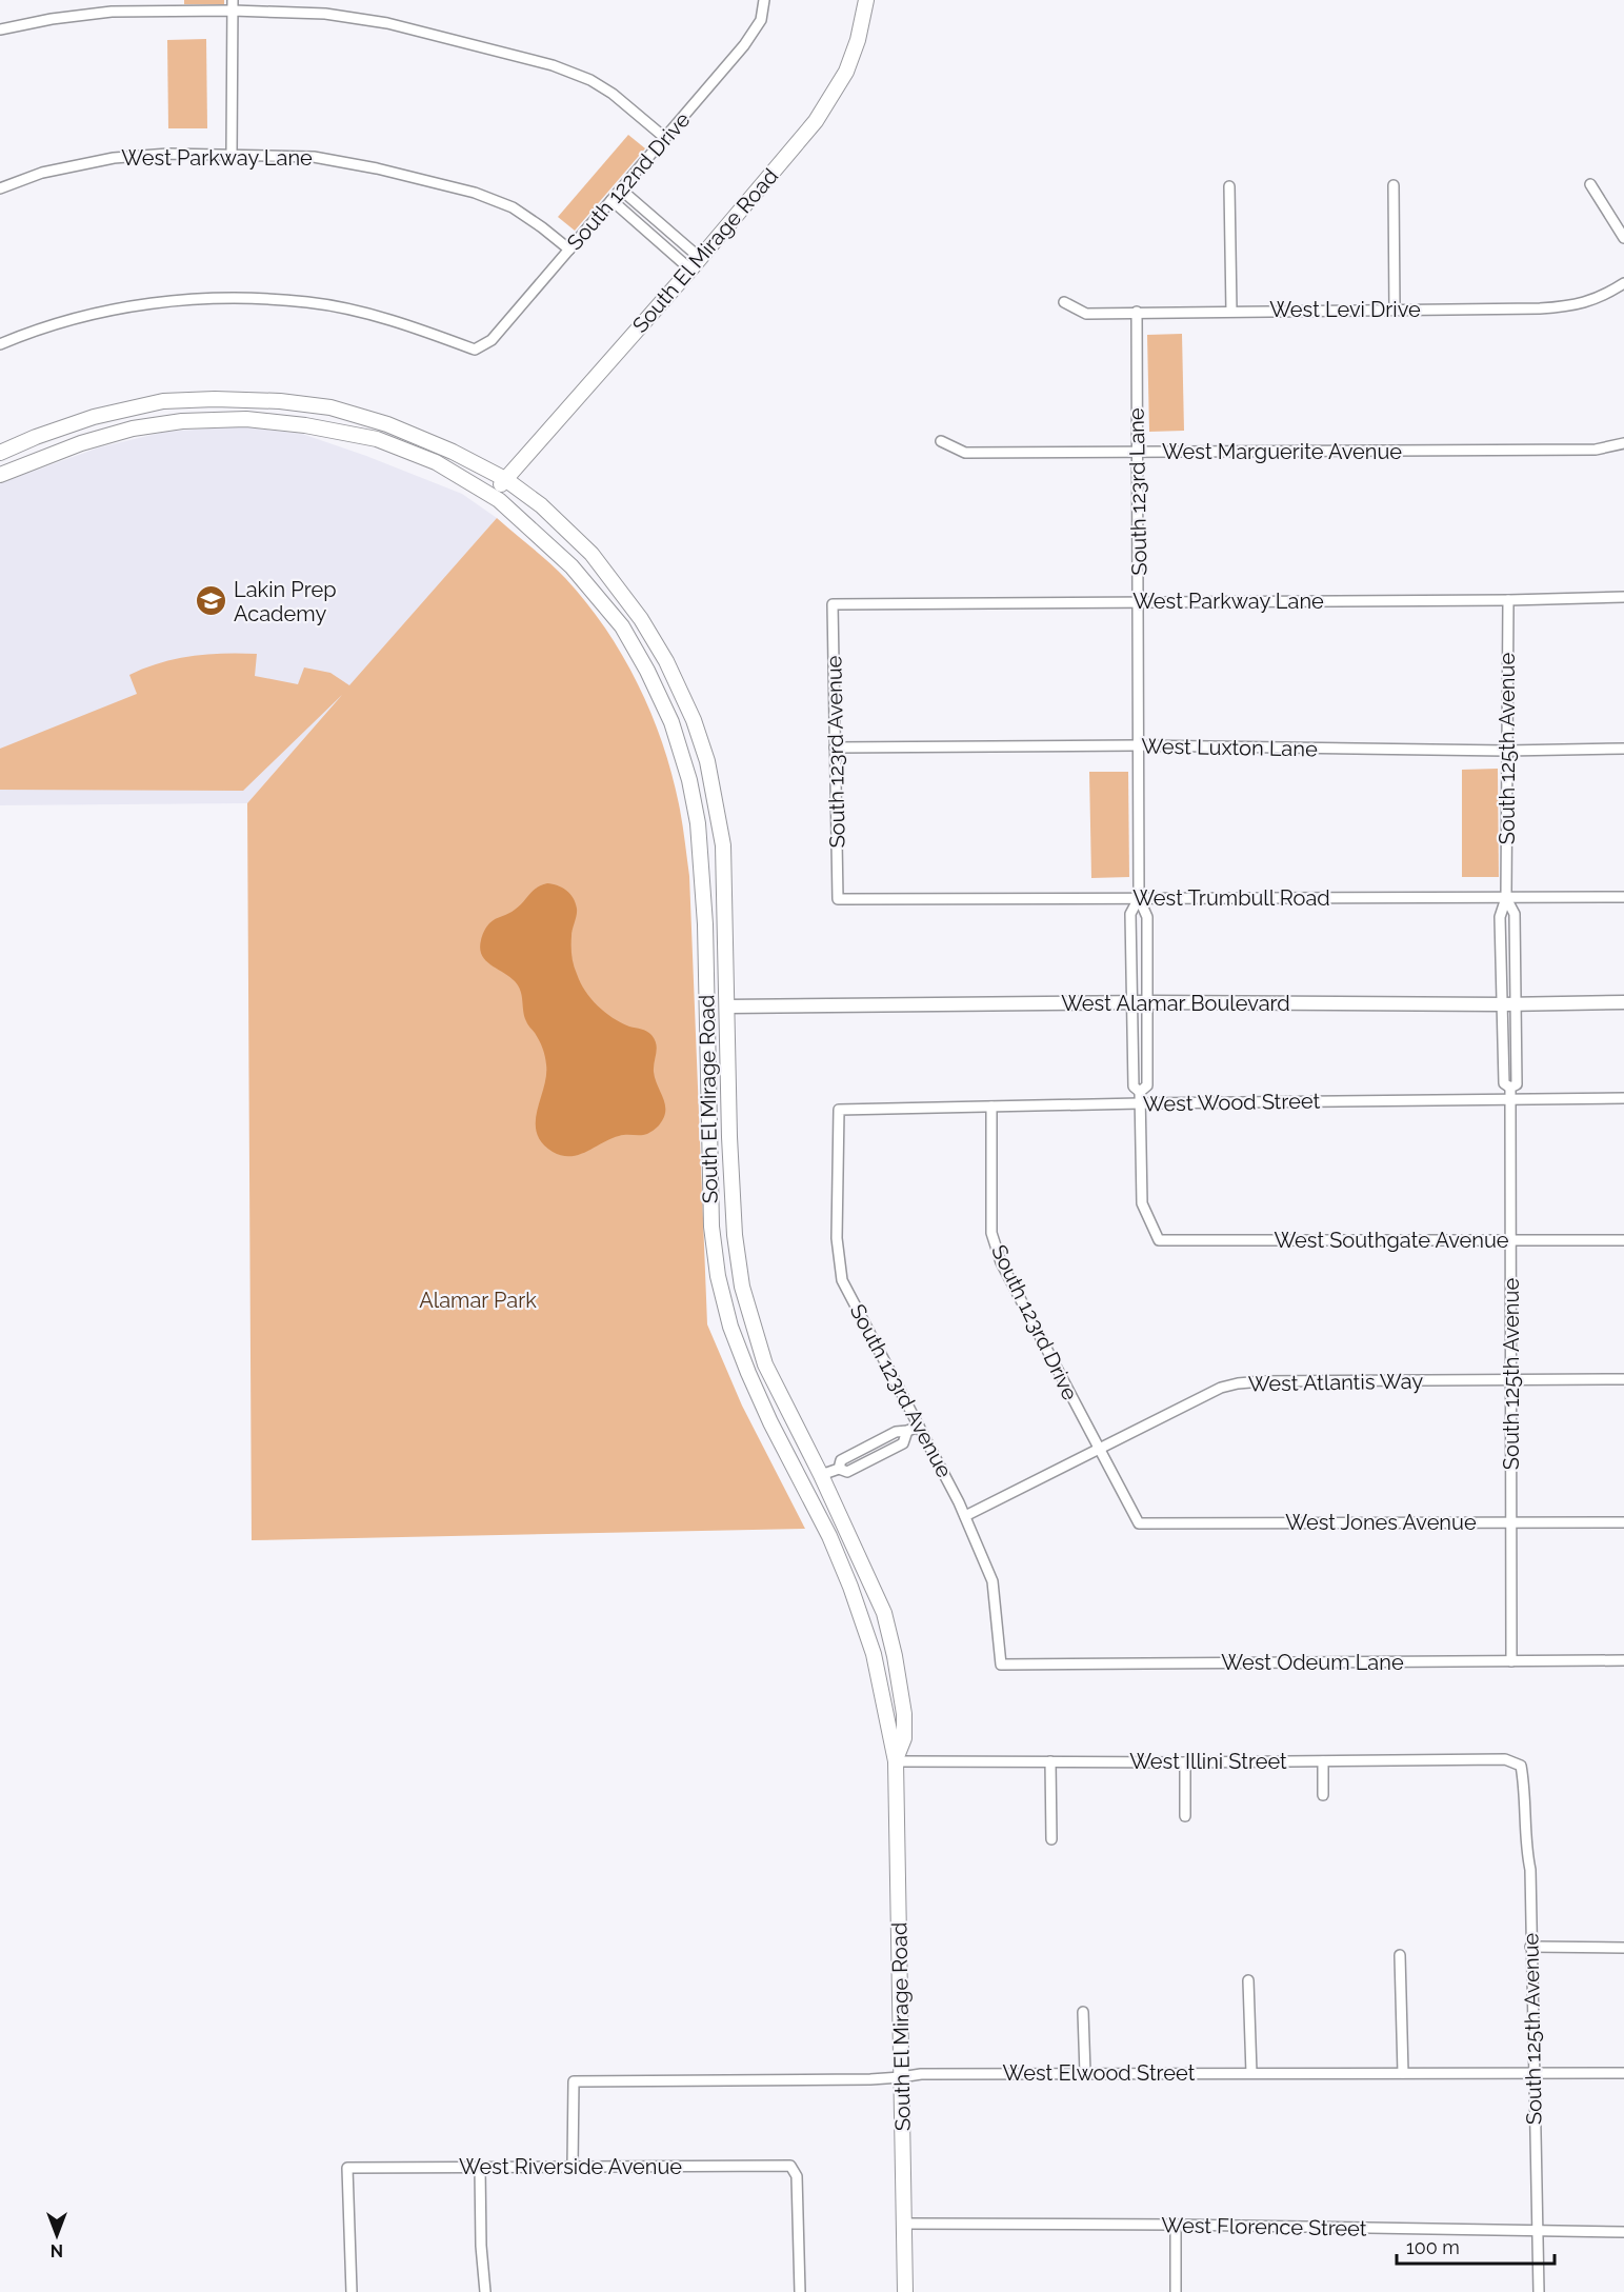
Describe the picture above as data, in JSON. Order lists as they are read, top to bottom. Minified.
{"streets":{"main road":["South El Mirage Road"],"street":["West Parkway Lane","South 122nd Drive","West Levi Drive","West Marguerite Avenue","South 123rd Lane","West Luxton Lane","South 125th Avenue","South 123rd Avenue","West Trumbull Road","West Alamar Boulevard","West Wood Street","West Southgate Avenue","South 123rd Drive","West Atlantis Way","West Jones Avenue","West Odeum Lane","West Illini Street","West Elwood Street","West Riverside Avenue","West Florence Street"]},"crossings":[["West Parkway Lane","South 122nd Drive"],["West Parkway Lane","South 123rd Lane"],["West Parkway Lane","South 125th Avenue"],["West Parkway Lane","South 123rd Avenue"],["South El Mirage Road","West Alamar Boulevard"],["South El Mirage Road","West Illini Street"],["South El Mirage Road","West Elwood Street"],["South El Mirage Road","West Florence Street"],["West Levi Drive","South 123rd Lane"],["West Marguerite Avenue","South 123rd Lane"],["South 123rd Lane","West Luxton Lane"],["South 123rd Lane","West Trumbull Road"],["South 123rd Lane","West Alamar Boulevard"],["South 123rd Lane","West Wood Street"],["South 123rd Lane","West Southgate Avenue"],["West Luxton Lane","South 125th Avenue"],["West Luxton Lane","South 123rd Avenue"],["South 125th Avenue","West Trumbull Road"],["South 125th Avenue","West Alamar Boulevard"],["South 125th Avenue","West Wood Street"],["South 125th Avenue","West Southgate Avenue"],["South 125th Avenue","West Atlantis Way"],["South 125th Avenue","West Jones Avenue"],["South 125th Avenue","West Odeum Lane"],["South 125th Avenue","West Illini Street"],["South 125th Avenue","West Elwood Street"],["South 125th Avenue","West Florence Street"],["South 123rd Avenue","West Trumbull Road"],["South 123rd Avenue","West Wood Street"],["South 123rd Avenue","West Atlantis Way"],["South 123rd Avenue","West Odeum Lane"],["West Wood Street","South 123rd Drive"],["South 123rd Drive","West Atlantis Way"],["South 123rd Drive","West Jones Avenue"],["West Elwood Street","West Riverside Avenue"]],"parks":["Alamar Park"],"places":{"school or university":["Lakin Prep Academy"]},"scale_bar":"100 m","north":"bottom"}
